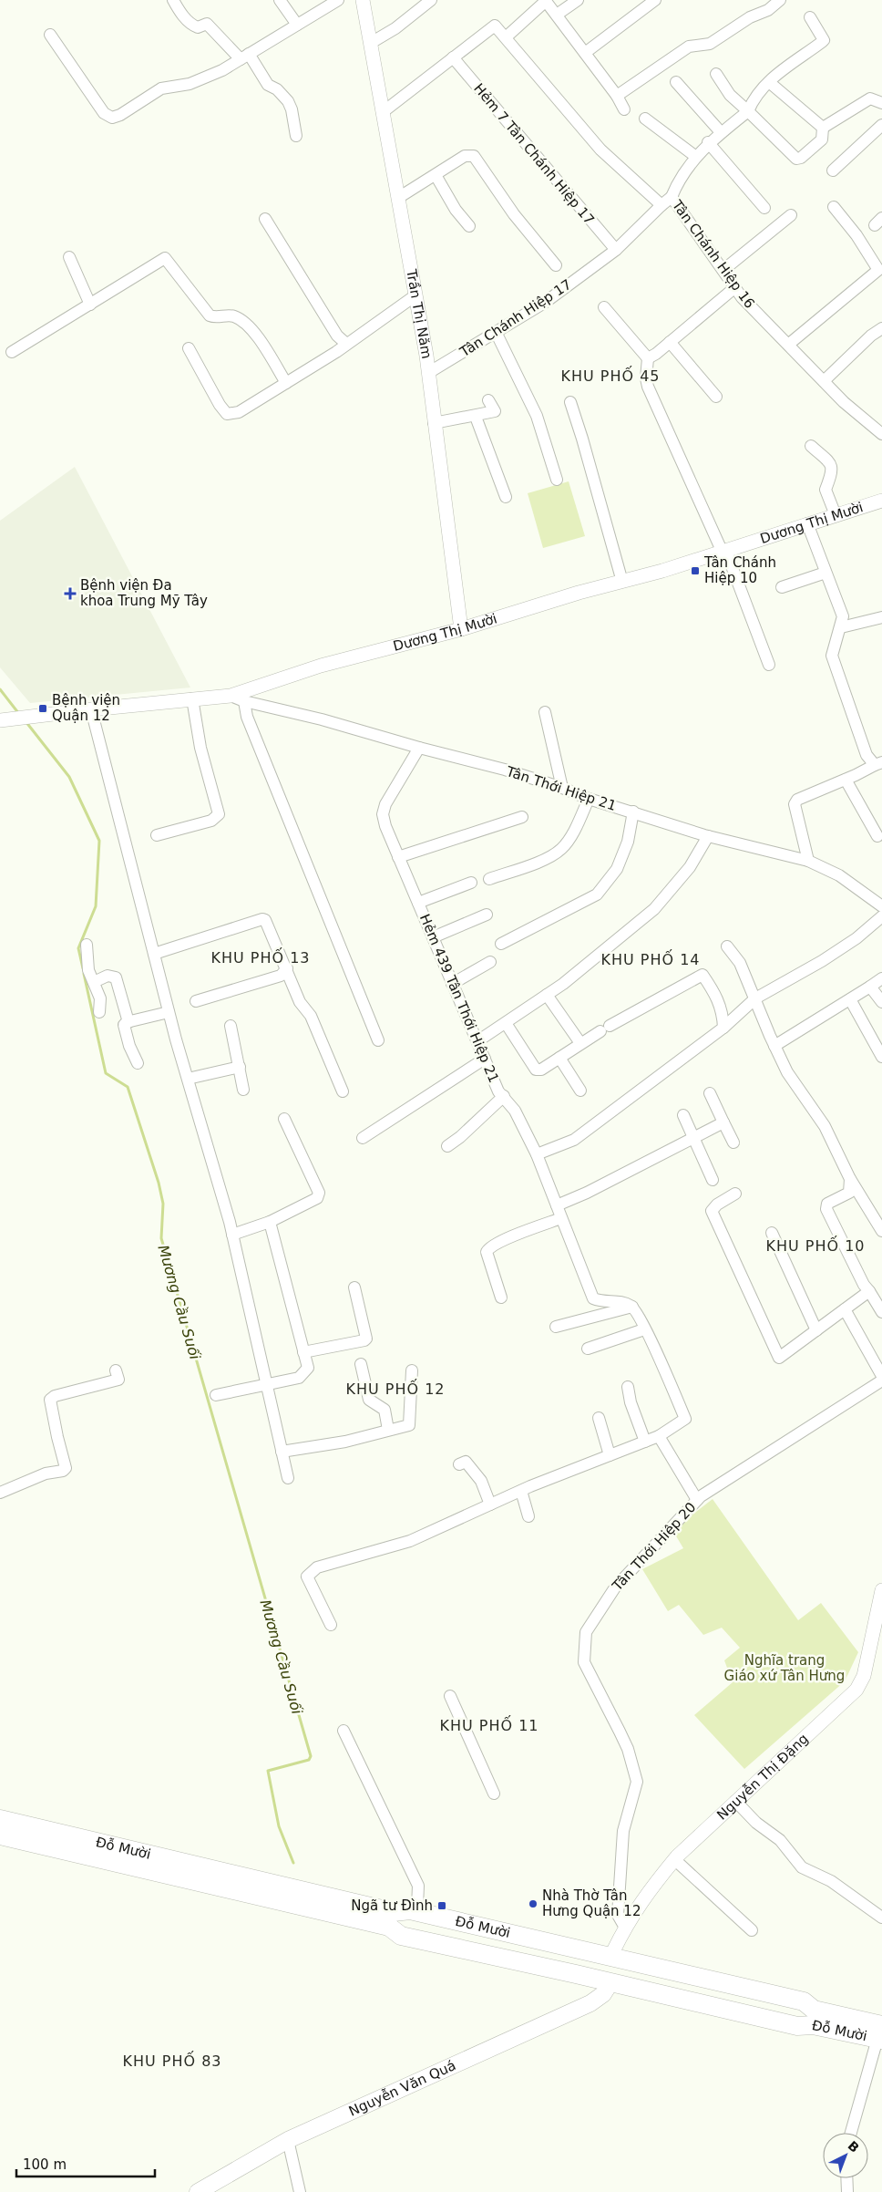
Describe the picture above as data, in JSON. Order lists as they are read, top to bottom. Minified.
{"streets":{"highway":["Đỗ Mười"],"main road":["Nguyễn Văn Quá"],"street":["Hẻm 7 Tân Chánh Hiệp 17","Tân Chánh Hiệp 16","Trần Thị Năm","Tân Chánh Hiệp 17","Dương Thị Mười","Tân Thới Hiệp 21","Hẻm 439 Tân Thới Hiệp 21","Tân Thới Hiệp 20","Nguyễn Thị Đặng"]},"crossings":[["Hẻm 7 Tân Chánh Hiệp 17","Tân Chánh Hiệp 16"],["Hẻm 7 Tân Chánh Hiệp 17","Tân Chánh Hiệp 17"],["Tân Chánh Hiệp 16","Tân Chánh Hiệp 17"],["Trần Thị Năm","Tân Chánh Hiệp 17"],["Trần Thị Năm","Dương Thị Mười"],["Dương Thị Mười","Tân Thới Hiệp 21"],["Tân Thới Hiệp 21","Hẻm 439 Tân Thới Hiệp 21"],["Tân Thới Hiệp 20","Nguyễn Thị Đặng"],["Nguyễn Thị Đặng","Đỗ Mười"],["Đỗ Mười","Nguyễn Văn Quá"]],"districts":["KHU PHỐ 45","KHU PHỐ 13","KHU PHỐ 14","KHU PHỐ 10","KHU PHỐ 12","KHU PHỐ 11","KHU PHỐ 83"],"water":["Mương Cầu Suối"],"parks":["Nghĩa trang Giáo xứ Tân Hưng"],"places":{"transit":["Tân Chánh Hiệp 10","Bệnh viện Quận 12","Ngã tư Đình"],"health":["Bệnh viện Đa khoa Trung Mỹ Tây"],"other":["Nhà Thờ Tân Hưng Quận 12"]},"scale_bar":"100 m","north":"top right"}
